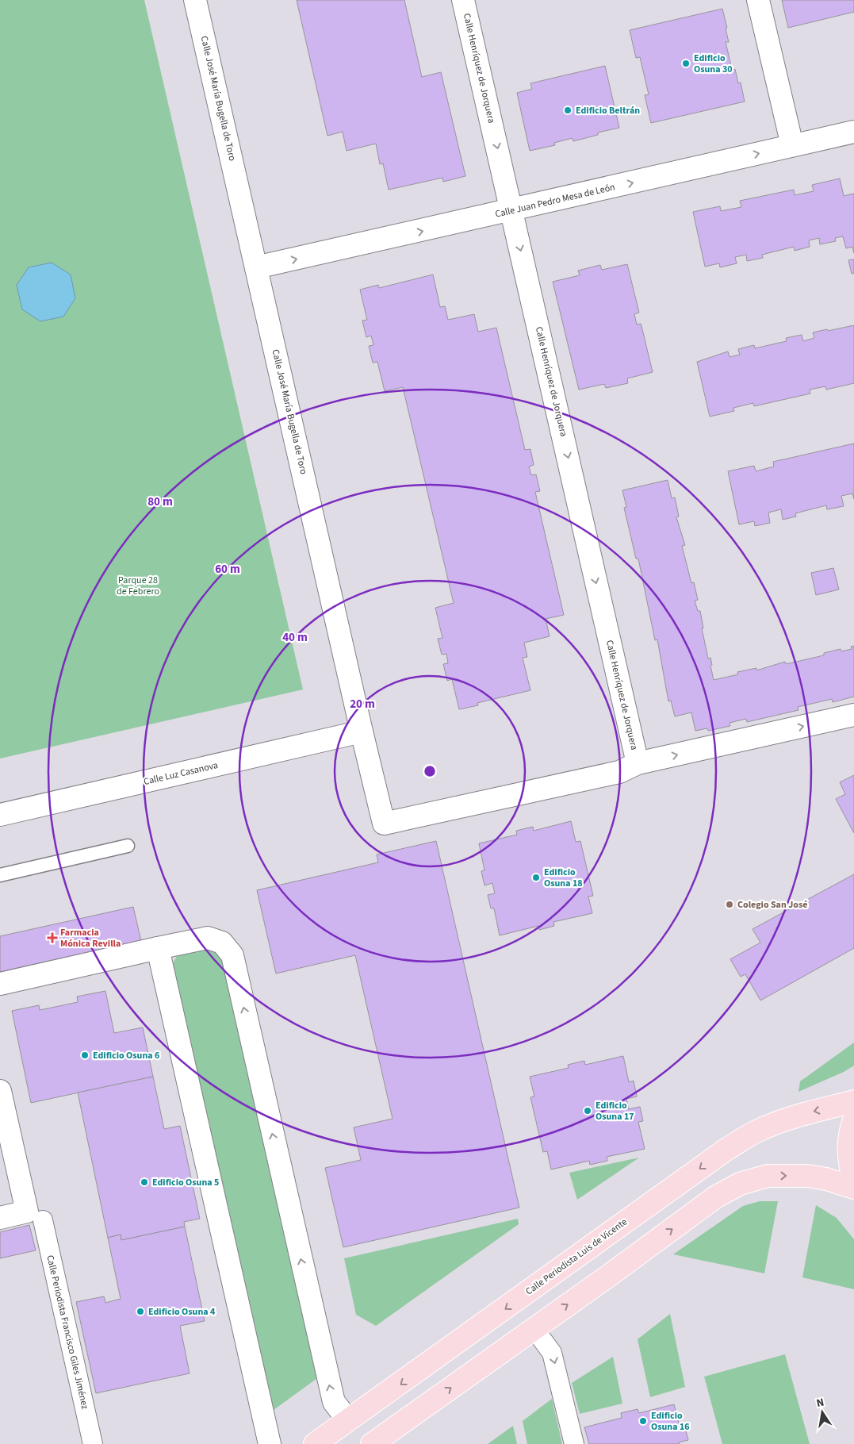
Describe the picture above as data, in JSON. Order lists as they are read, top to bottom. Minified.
{"streets":{"main road":["Calle Periodista Luis de Vicente"],"street":["Calle Henríquez de Jorquera","Calle José María Bugella de Toro","Calle Juan Pedro Mesa de León","Calle Luz Casanova","Calle Periodista Francisco Giles Jiménez"]},"crossings":[["Calle Henríquez de Jorquera","Calle José María Bugella de Toro"],["Calle Henríquez de Jorquera","Calle Juan Pedro Mesa de León"],["Calle José María Bugella de Toro","Calle Juan Pedro Mesa de León"],["Calle José María Bugella de Toro","Calle Luz Casanova"]],"one_way":["Calle Henríquez de Jorquera","Calle Juan Pedro Mesa de León"],"parks":["Parque 28 de Febrero"],"places":{"other":["Edificio Osuna 30","Edificio Beltrán","Edificio Osuna 18","Colegio San José","Edificio Osuna 6","Edificio Osuna 17","Edificio Osuna 5","Edificio Osuna 4","Edificio Osuna 16"],"health":["Farmacia Mónica Revilla"]},"north":"top","rings":["80 m","60 m","40 m","20 m"]}
